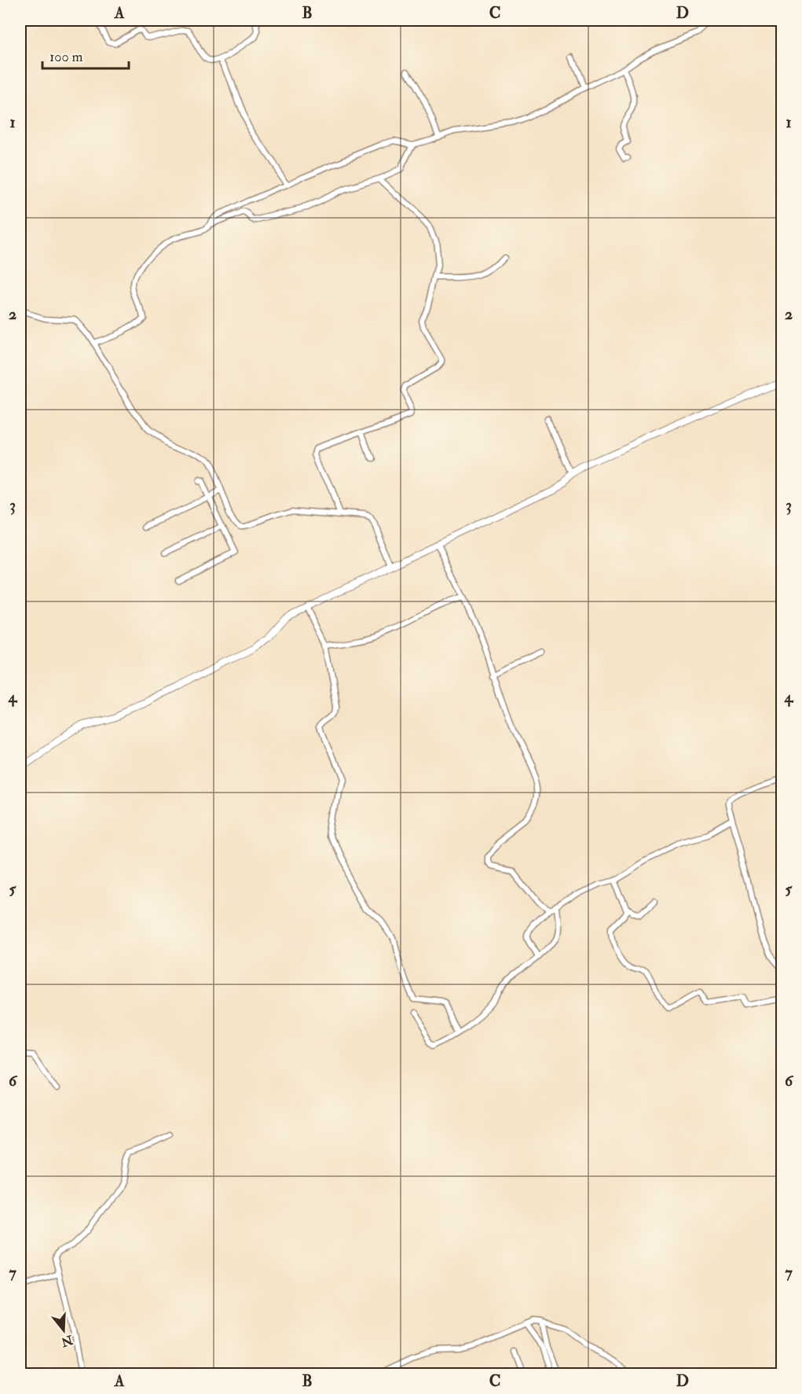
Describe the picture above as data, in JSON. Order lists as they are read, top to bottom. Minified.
{"scale_bar":"100 m","north":"bottom","grid":{"columns":["A","B","C","D"],"rows":["1","2","3","4","5","6","7"]}}
